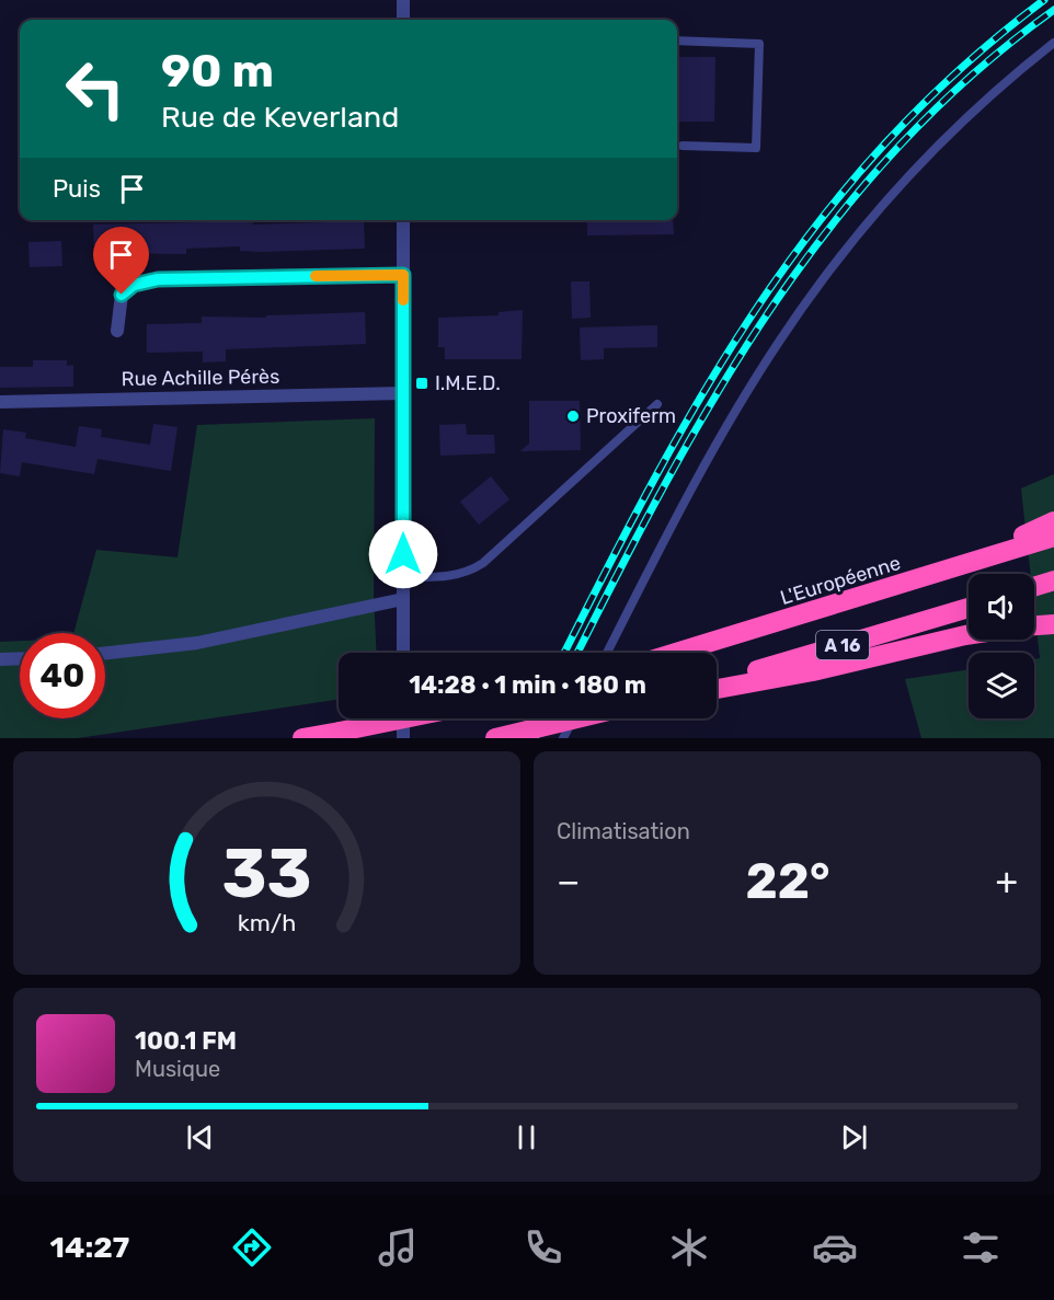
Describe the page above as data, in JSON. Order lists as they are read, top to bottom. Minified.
{"streets":{"highway":["L'Européenne","A 16"],"street":["Rue Achille Pérès"]},"places":{"transit":["I.M.E.D."],"other":["Proxiferm"]},"page":{"turn":["90 m","Rue de Keverland"],"then":"Puis","limit":"40","trip":"14:28 · 1 min · 180 m","tile":"Climatisation","heat":["−","22°","+"],"song":["100.1 FM","Musique"],"tabs":"14:27","gauge":["33","km/h"]}}
